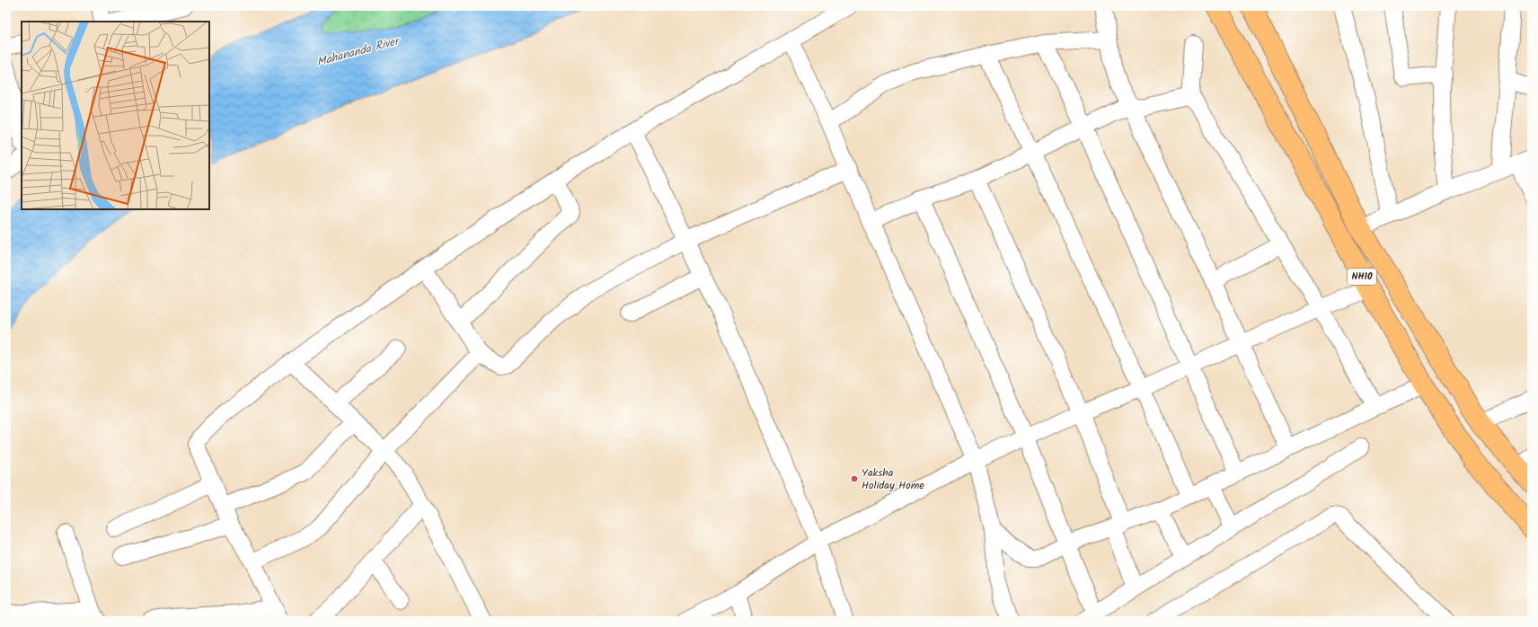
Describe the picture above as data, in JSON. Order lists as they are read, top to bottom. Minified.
{"streets":{"highway":["NH10"]},"water":["Mahananda River"],"places":["Yaksha Holiday Home"]}
